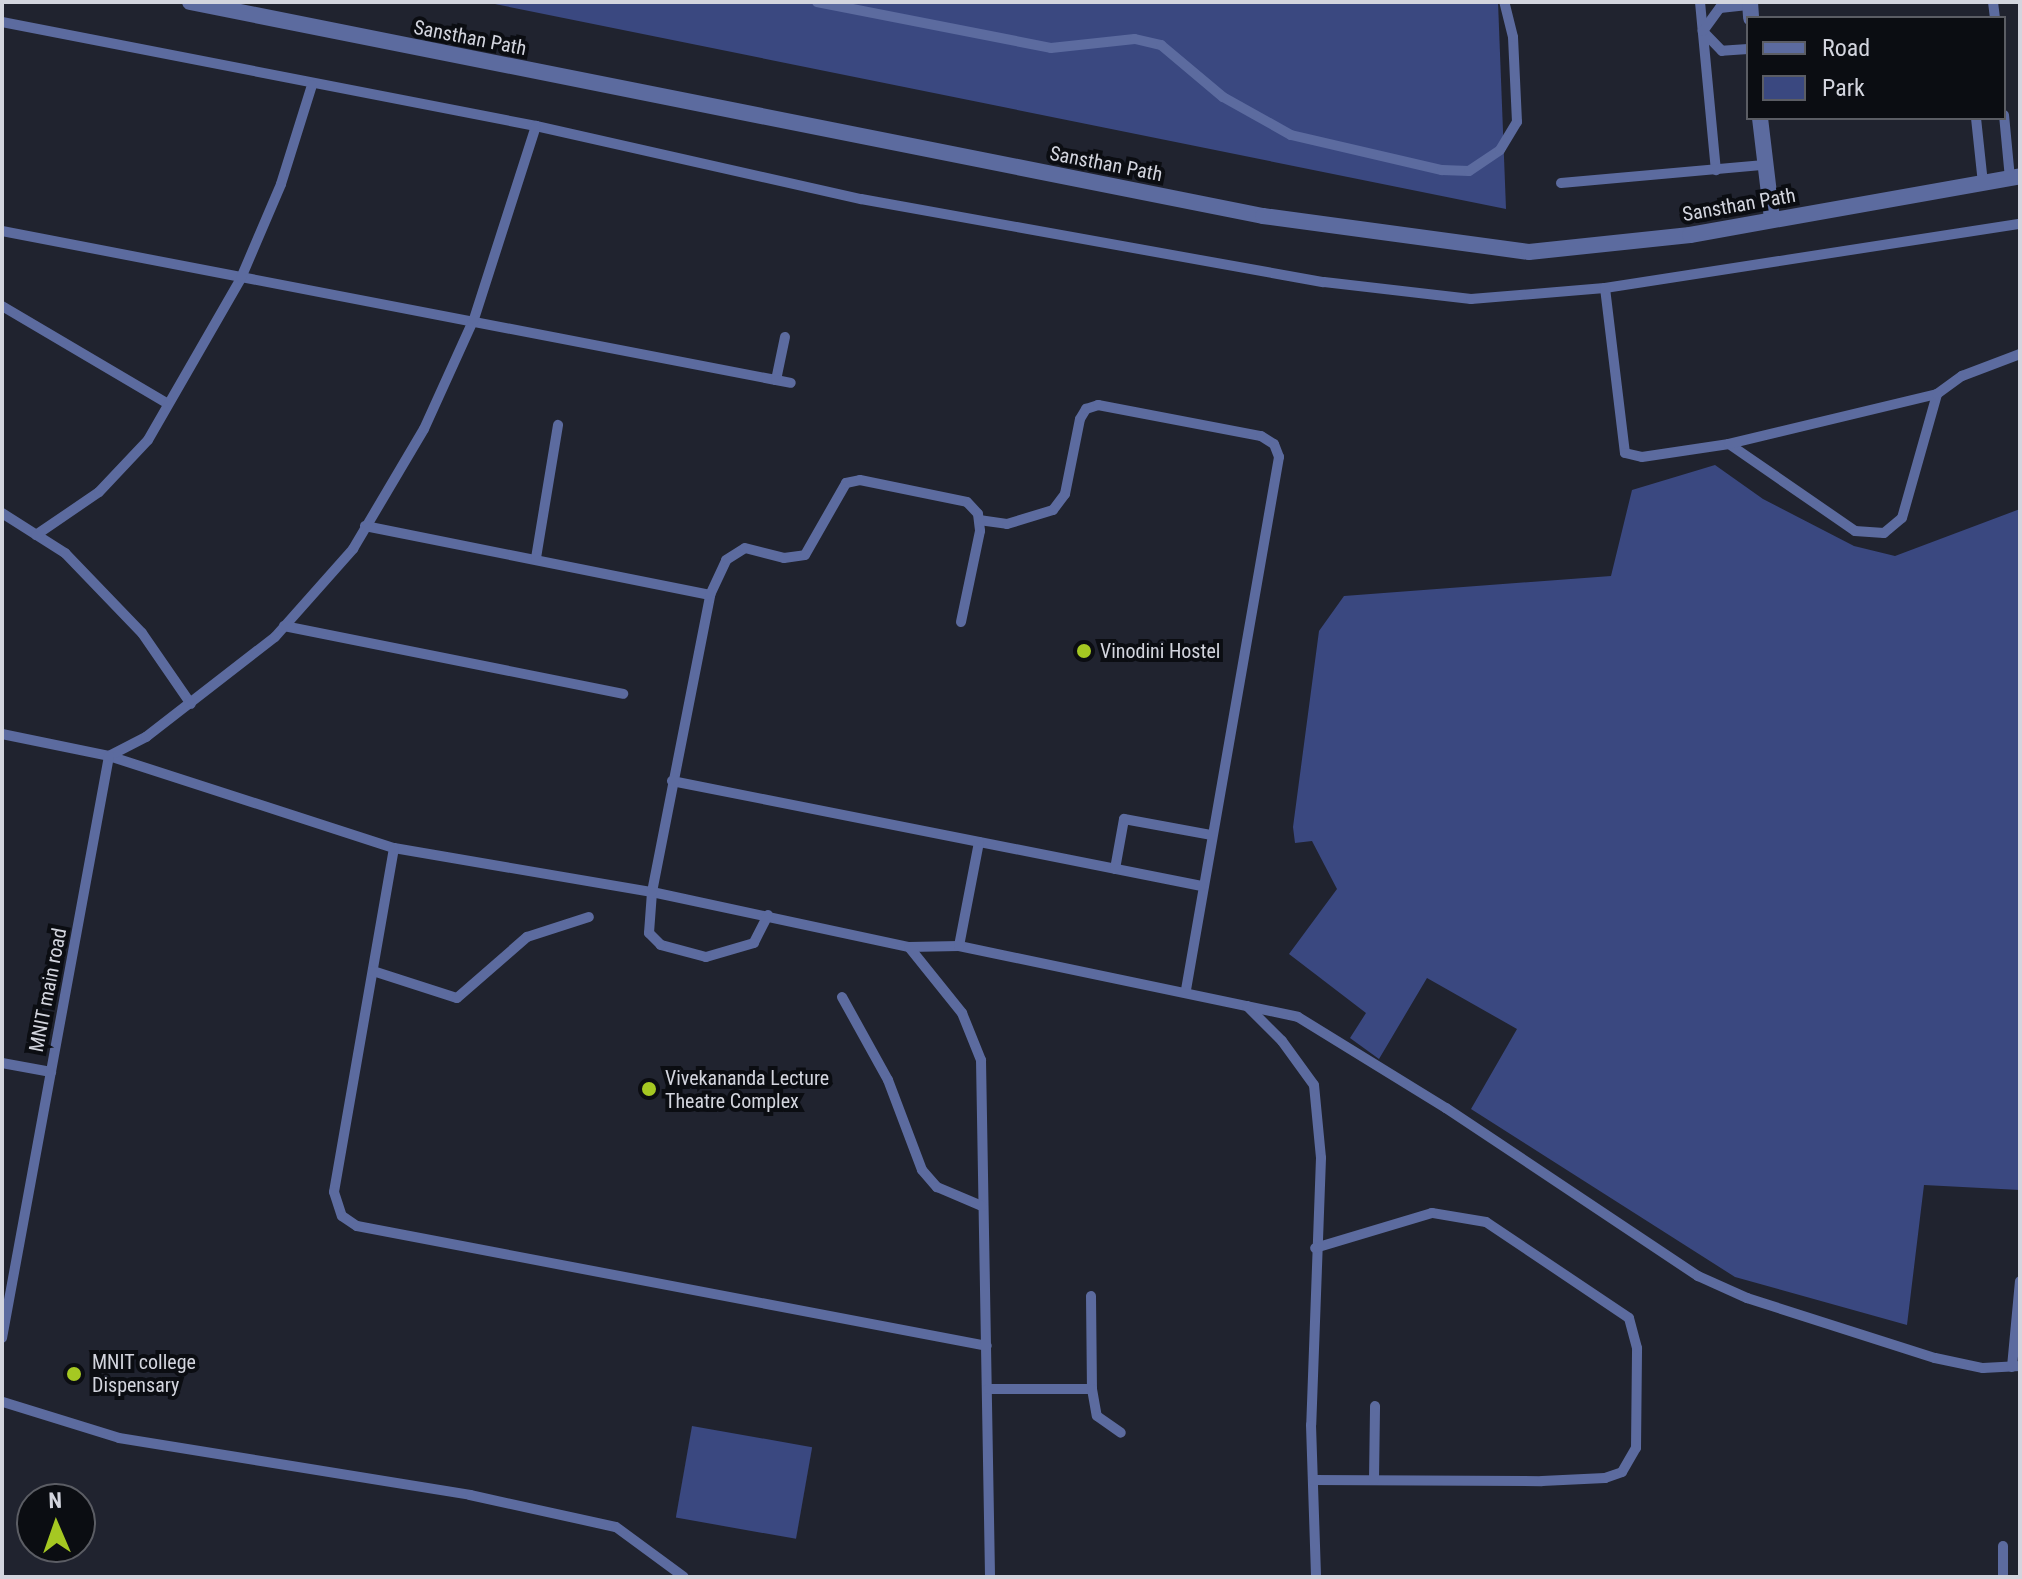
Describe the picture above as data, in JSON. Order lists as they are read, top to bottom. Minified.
{"streets":{"street":["Sansthan Path"],"lane":["MNIT main road"]},"places":["Vinodini Hostel","Vivekananda Lecture Theatre Complex","MNIT college Dispensary"],"legend":["Road","Park"],"north":"top"}
